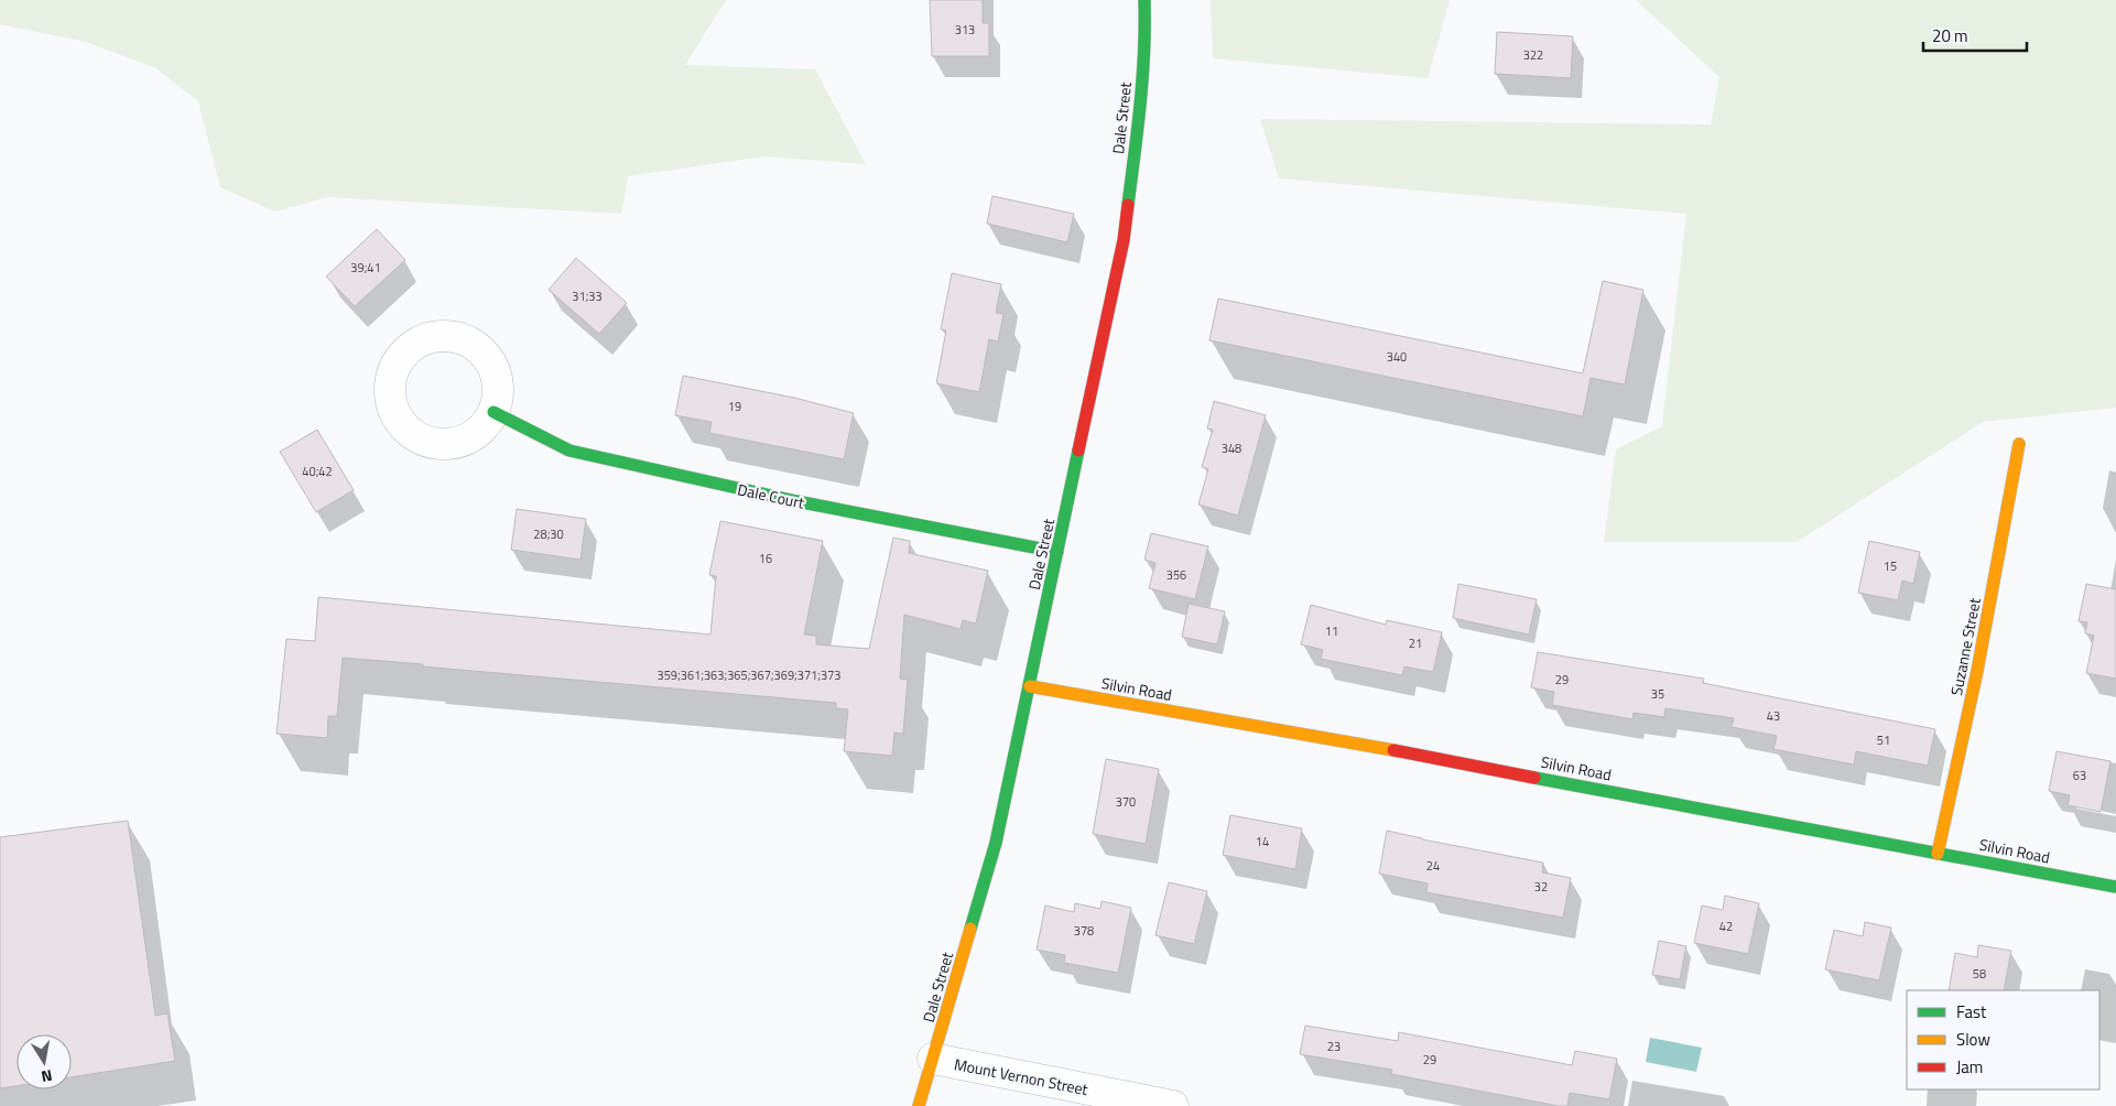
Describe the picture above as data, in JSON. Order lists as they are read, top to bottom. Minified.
{"streets":{"street":["Dale Street","Dale Court","Suzanne Street","Silvin Road","Mount Vernon Street"]},"crossings":[["Dale Street","Dale Court"],["Dale Street","Silvin Road"],["Dale Street","Mount Vernon Street"],["Suzanne Street","Silvin Road"]],"house_numbers":["313","322","39;41","31;33","340","19","348","40;42","28;30","16","15","356","11","21","359;361;363;365;367;369;371;373","29","35","43","51","63","370","14","24","32","42","378","58","23","29"],"legend":["Fast","Slow","Jam"],"scale_bar":"20 m","north":"bottom"}
